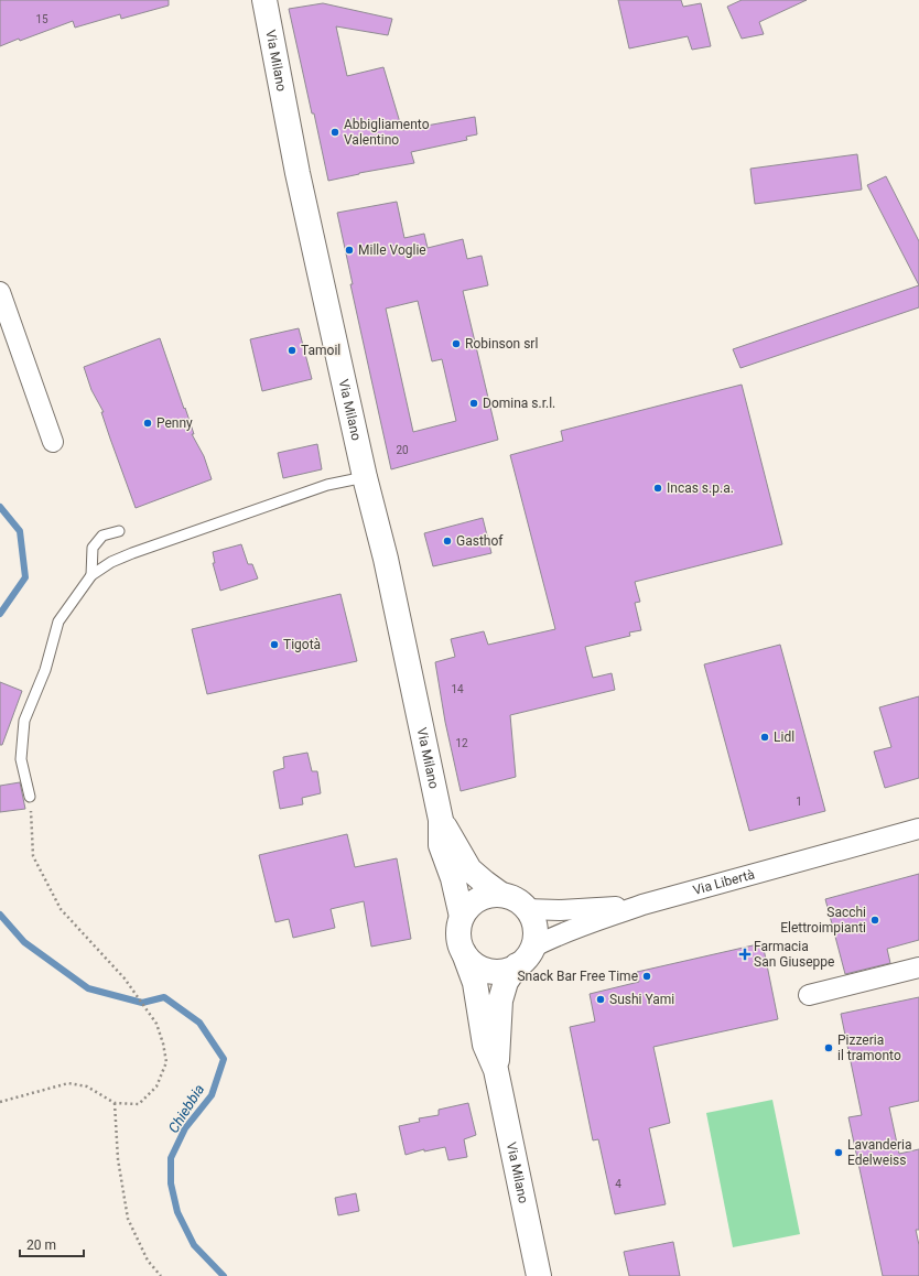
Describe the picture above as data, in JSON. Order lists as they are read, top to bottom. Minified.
{"streets":{"main road":["Via Milano"],"street":["Via Libertà"]},"crossings":[["Via Milano","Via Libertà"]],"water":["Chiebbia"],"places":{"other":["Abbigliamento Valentino","Mille Voglie","Robinson srl","Tamoil","Domina s.r.l.","Penny","Incas s.p.a.","Gasthof","Tigotà","Lidl","Sacchi Elettroimpianti","Snack Bar Free Time","Sushi Yami","Pizzeria il tramonto","Lavanderia Edelweiss"],"health":["Farmacia San Giuseppe"]},"house_numbers":["15","20","14","12","1","4"],"scale_bar":"20 m"}
